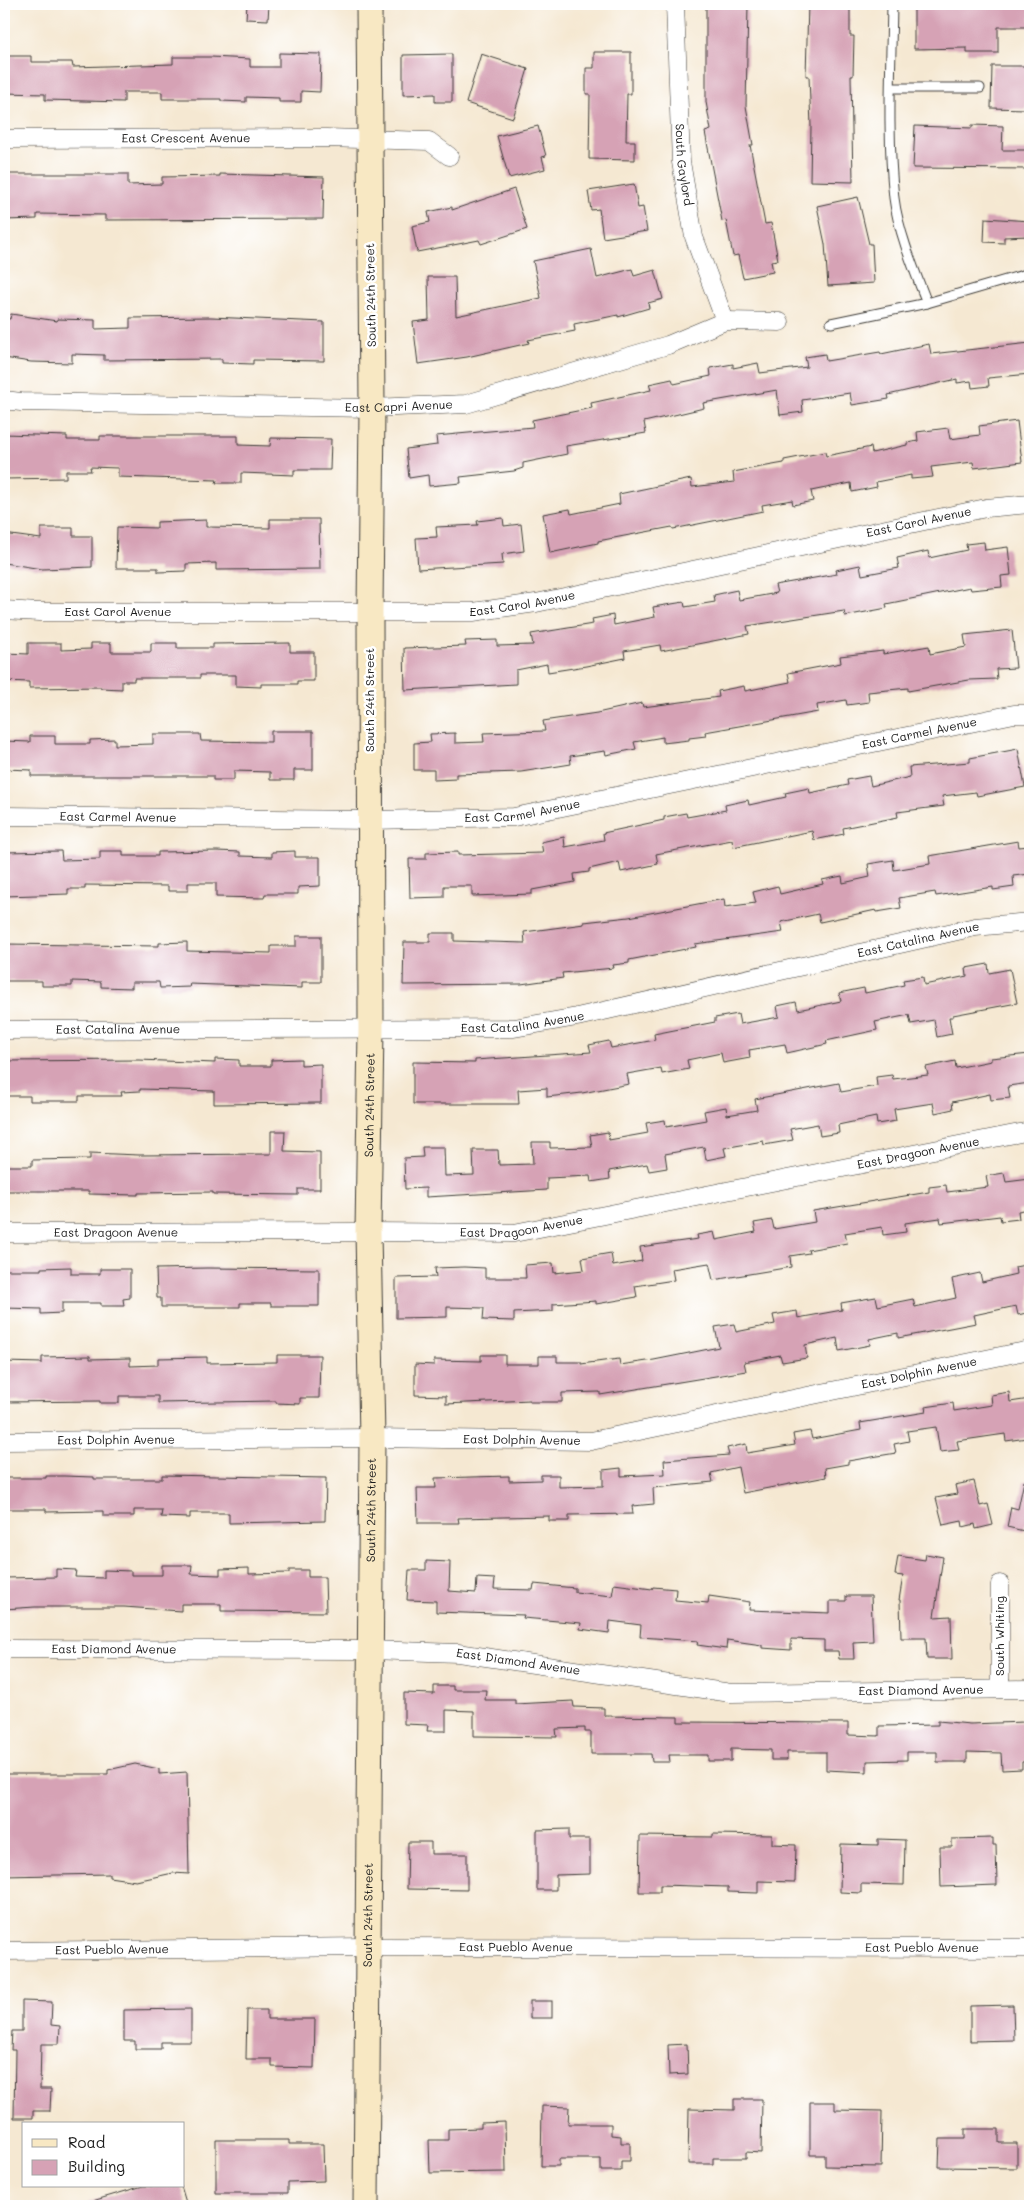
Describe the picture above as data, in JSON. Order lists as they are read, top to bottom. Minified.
{"streets":{"street":["East Crescent Avenue","South Gaylord","South 24th Street","East Capri Avenue","East Carol Avenue","East Carmel Avenue","East Catalina Avenue","East Dragoon Avenue","East Dolphin Avenue","South Whiting","East Diamond Avenue","East Pueblo Avenue"]},"crossings":[["East Crescent Avenue","South 24th Street"],["South Gaylord","East Capri Avenue"],["South 24th Street","East Capri Avenue"],["South 24th Street","East Carol Avenue"],["South 24th Street","East Carmel Avenue"],["South 24th Street","East Catalina Avenue"],["South 24th Street","East Dragoon Avenue"],["South 24th Street","East Dolphin Avenue"],["South 24th Street","East Diamond Avenue"],["South 24th Street","East Pueblo Avenue"],["South Whiting","East Diamond Avenue"]],"legend":["Road","Building"]}
